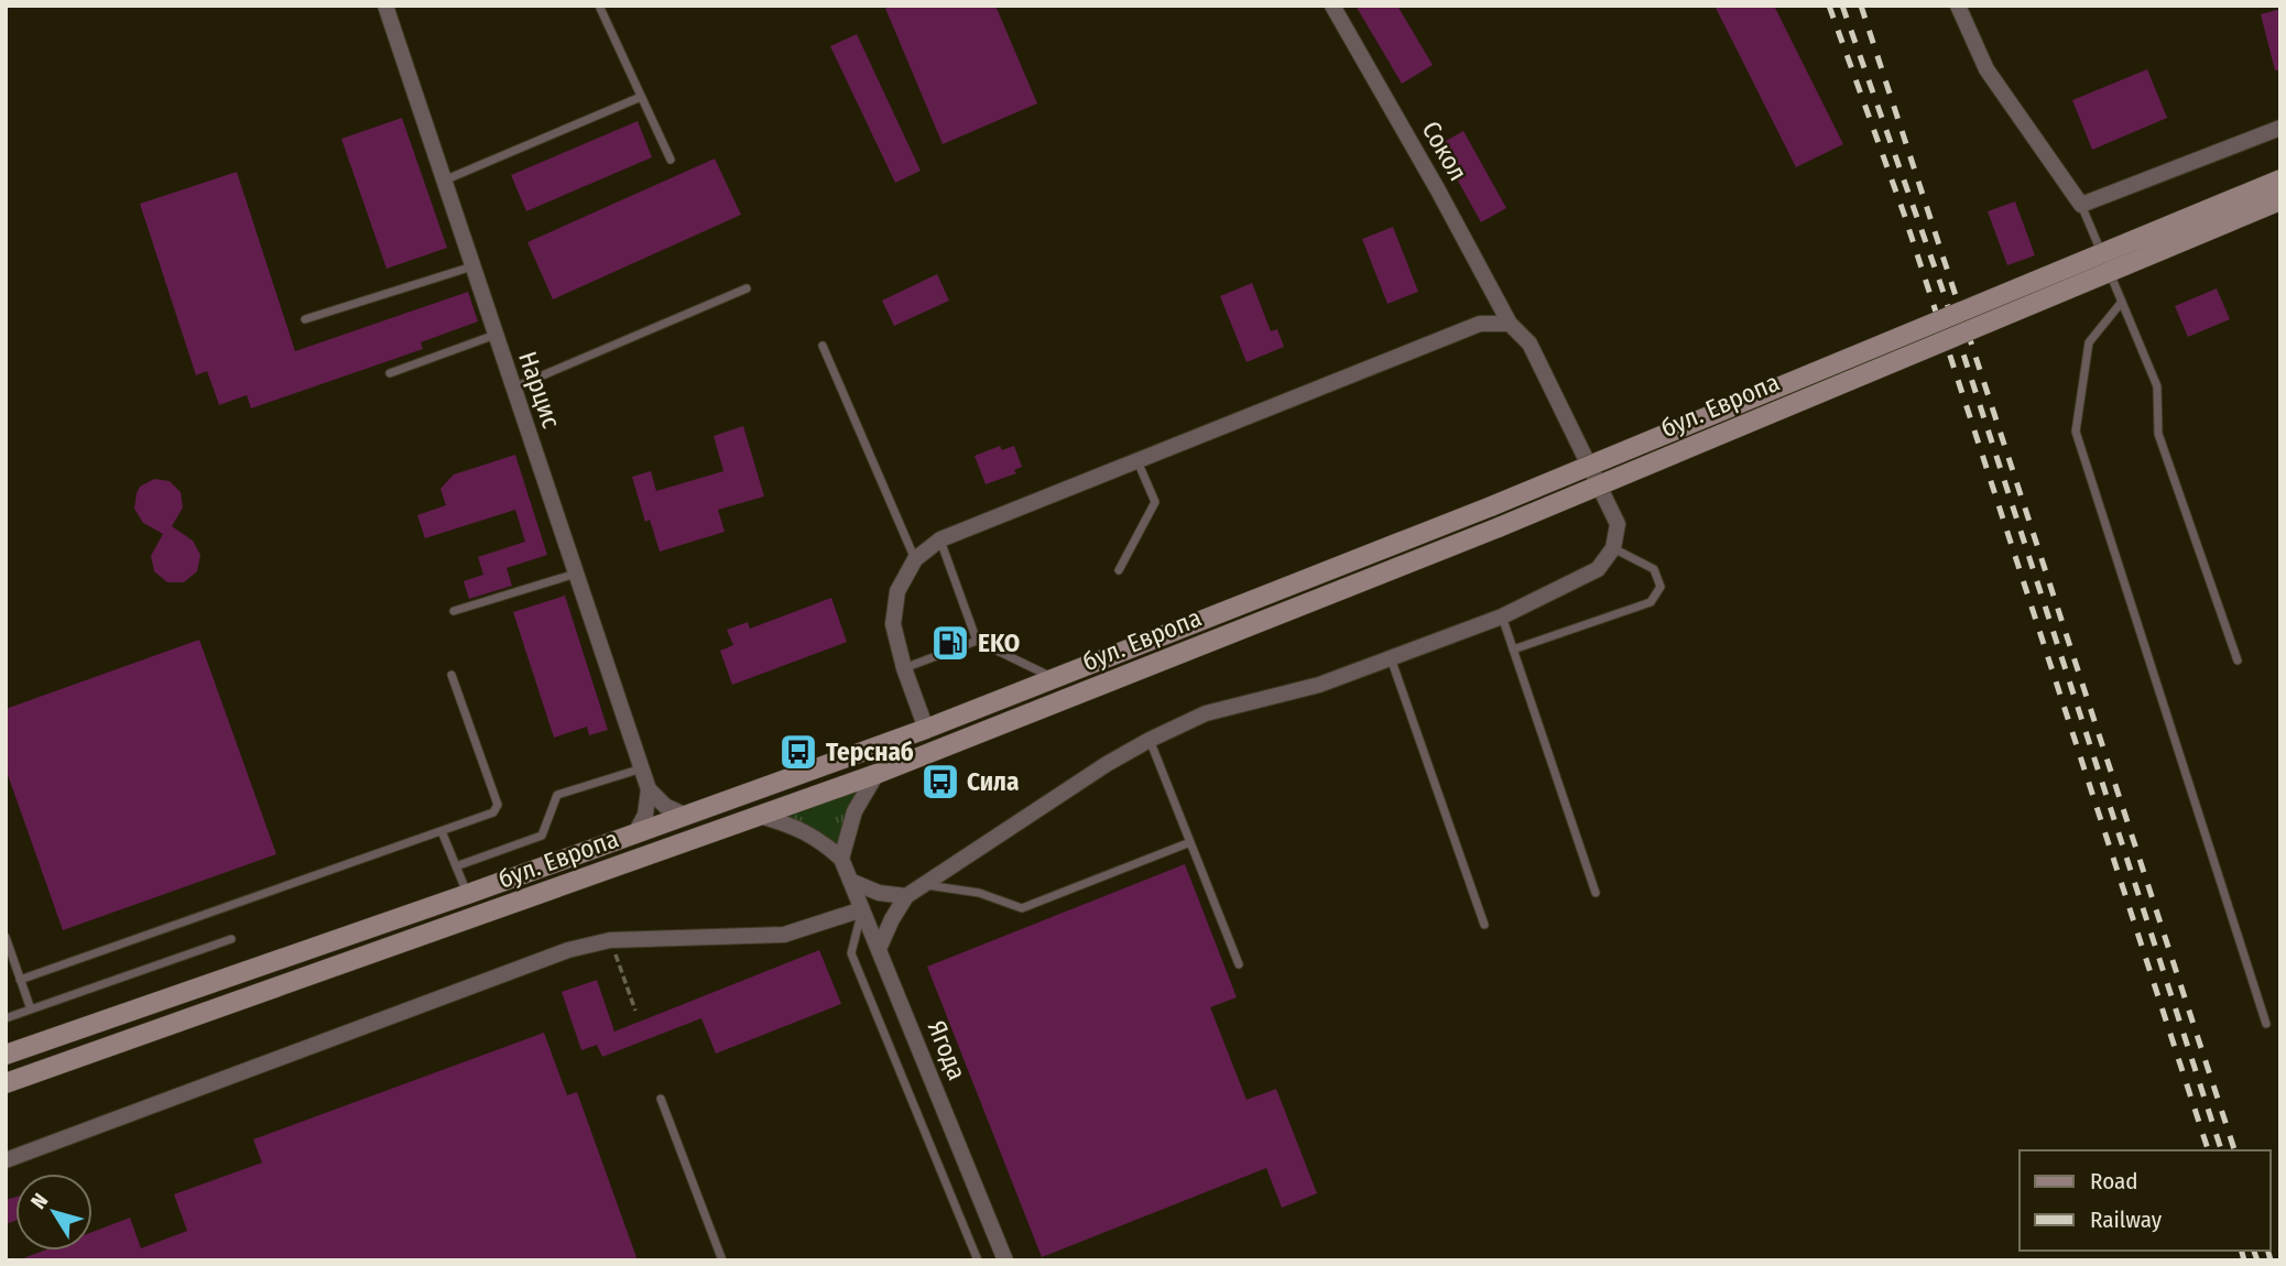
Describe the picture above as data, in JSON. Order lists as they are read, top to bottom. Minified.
{"streets":{"main road":["бул. Европа"],"street":["Сокол","Нарцис","Ягода"]},"places":{"fuel station":["EKO"],"bus stop":["Терснаб","Сила"]},"legend":["Road","Railway"],"north":"top left"}
